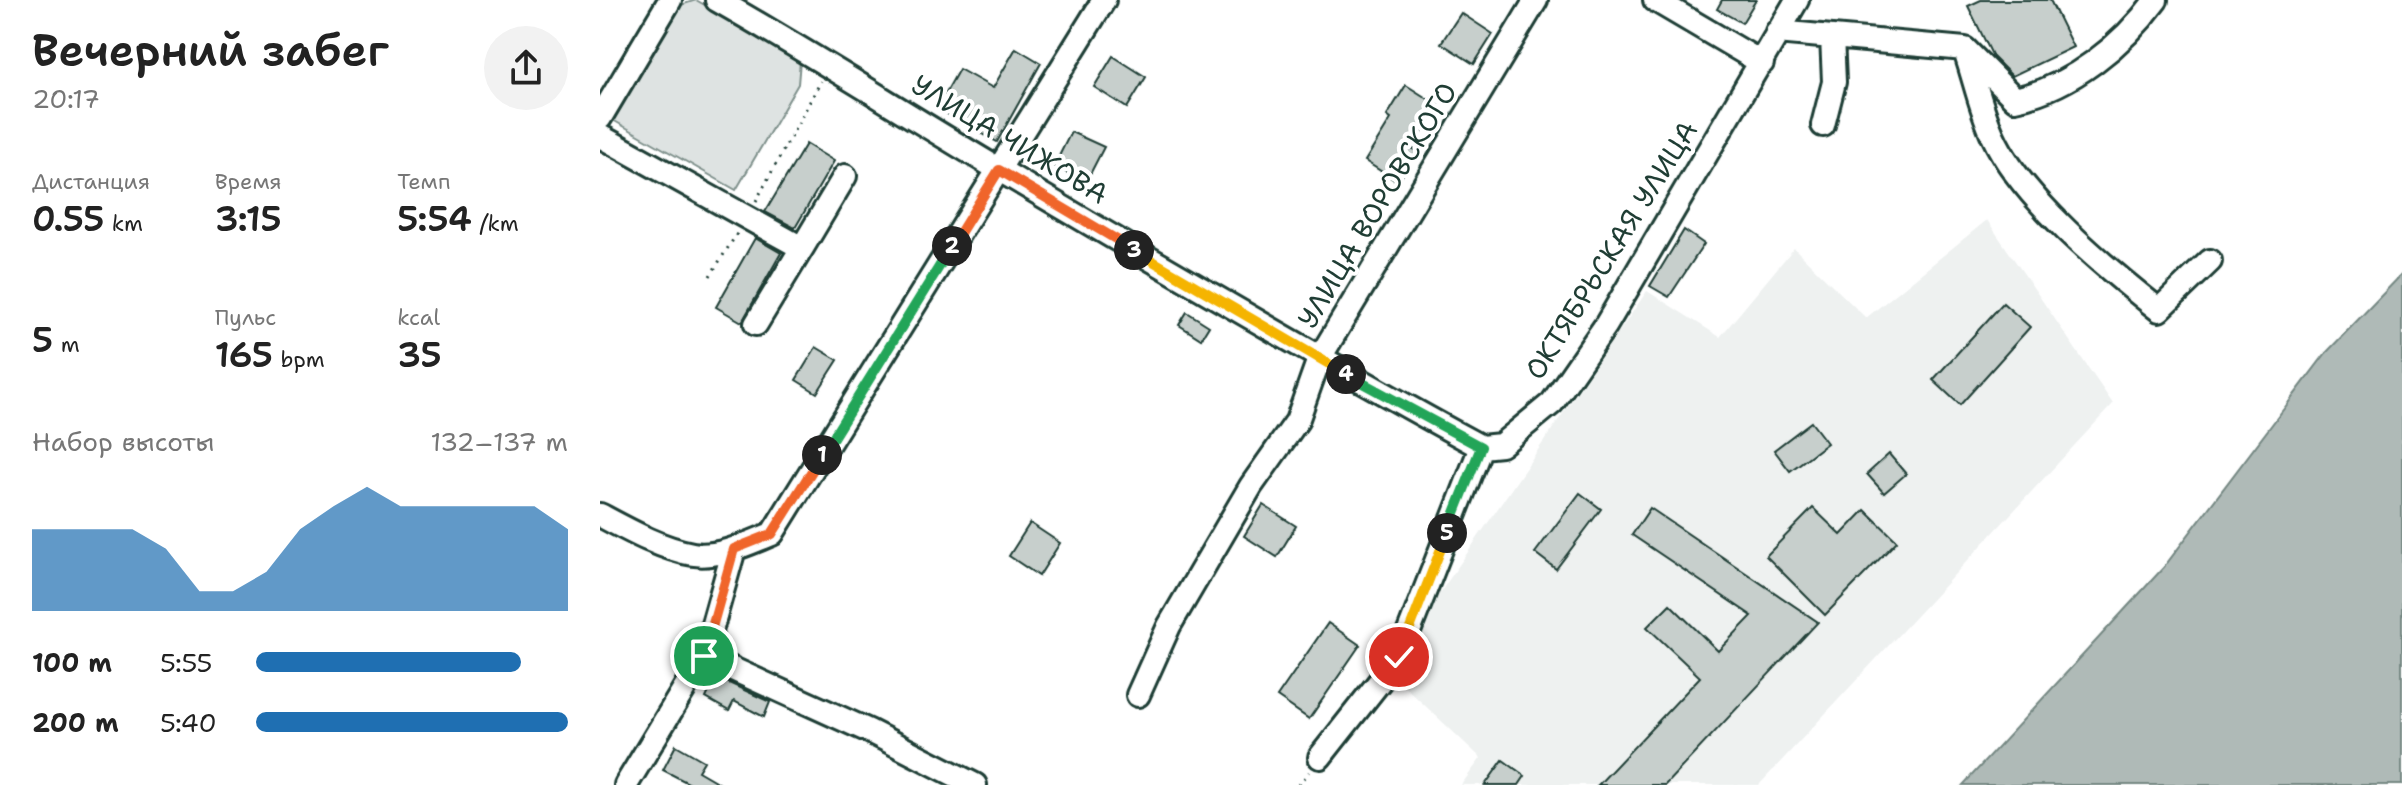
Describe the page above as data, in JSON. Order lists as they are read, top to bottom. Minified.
{"streets":{"street":["УЛИЦА ЧИЖОВА","УЛИЦА ВОРОВСКОГО","ОКТЯБРЬСКАЯ УЛИЦА"]},"crossings":[["УЛИЦА ЧИЖОВА","УЛИЦА ВОРОВСКОГО"],["УЛИЦА ЧИЖОВА","ОКТЯБРЬСКАЯ УЛИЦА"]],"page":{"heading":["Вечерний забег","20:17"],"stats":[["Дистанция","0.55 km"],["Время","3:15"],["Темп","5:54 /km"],["5 m"],["Пульс","165 bpm"],["kcal","35"]],"pins":["2","3","4","1","5"],"chart":["Набор высоты","132–137 m"],"list":[{"name":"100 m","note":"5:55"},{"name":"200 m","note":"5:40"}]}}
